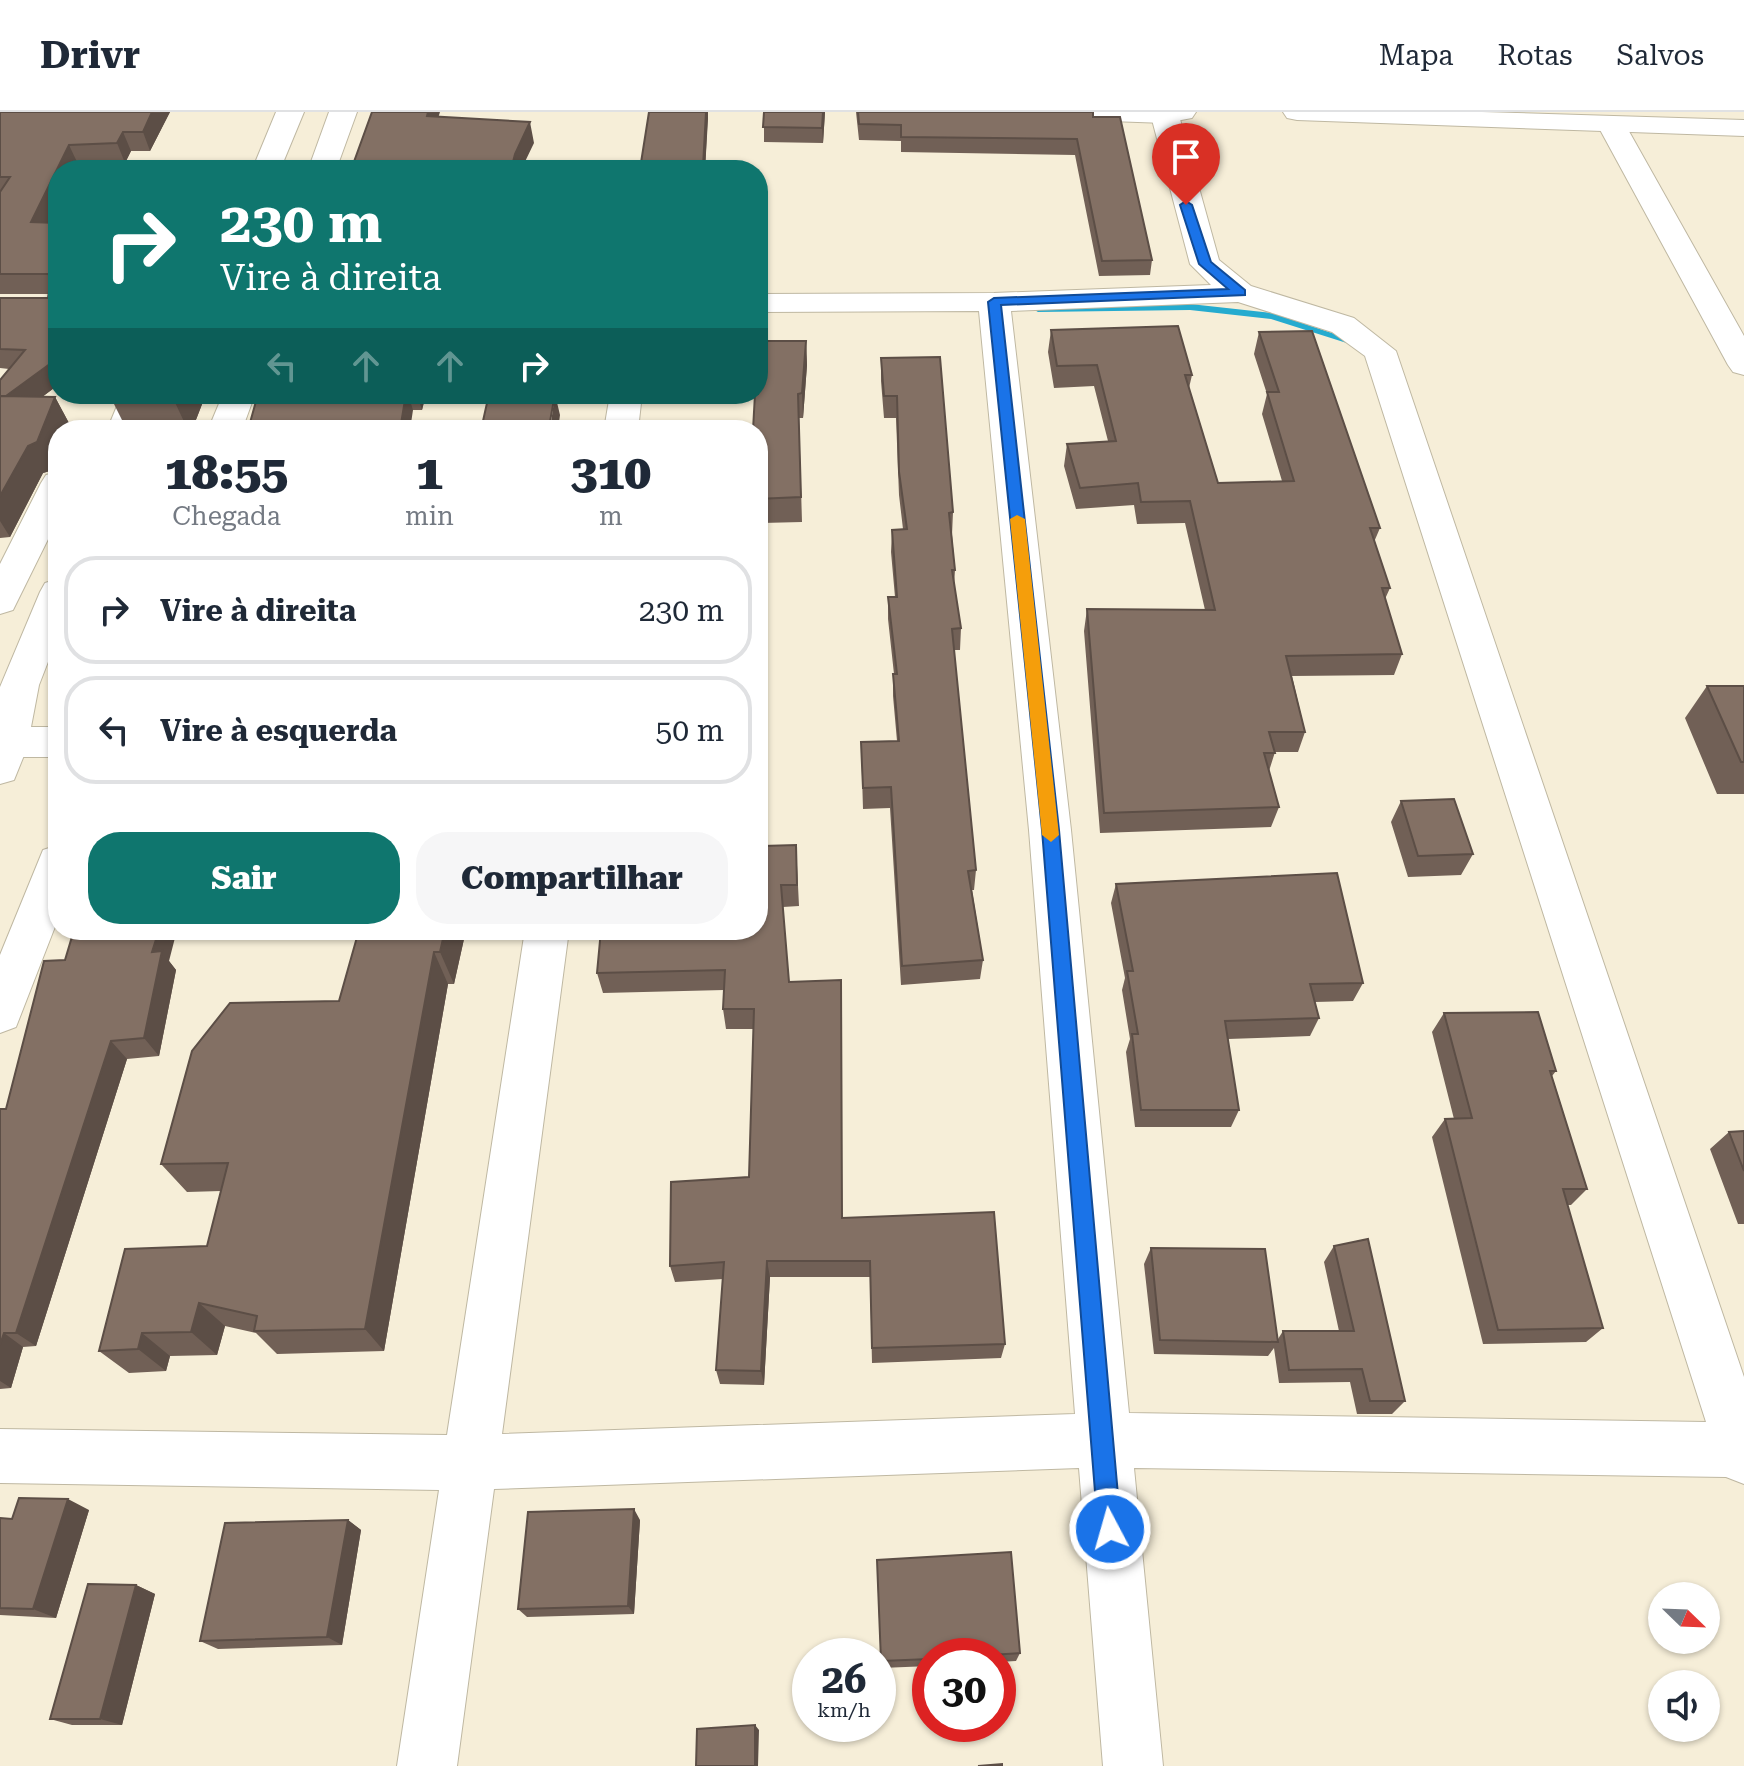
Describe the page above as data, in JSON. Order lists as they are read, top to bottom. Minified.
{"north":"bottom right","page":{"header":"Drivr","nav":["Mapa","Rotas","Salvos"],"turn":["230 m","Vire à direita"],"eta":["18:55","Chegada","1","min","310","m"],"list":[{"name":"Vire à direita","value":"230 m"},{"name":"Vire à esquerda","value":"50 m"}],"buttons":["Sair","Compartilhar"],"speed":"26 km/h","limit":"30"}}
